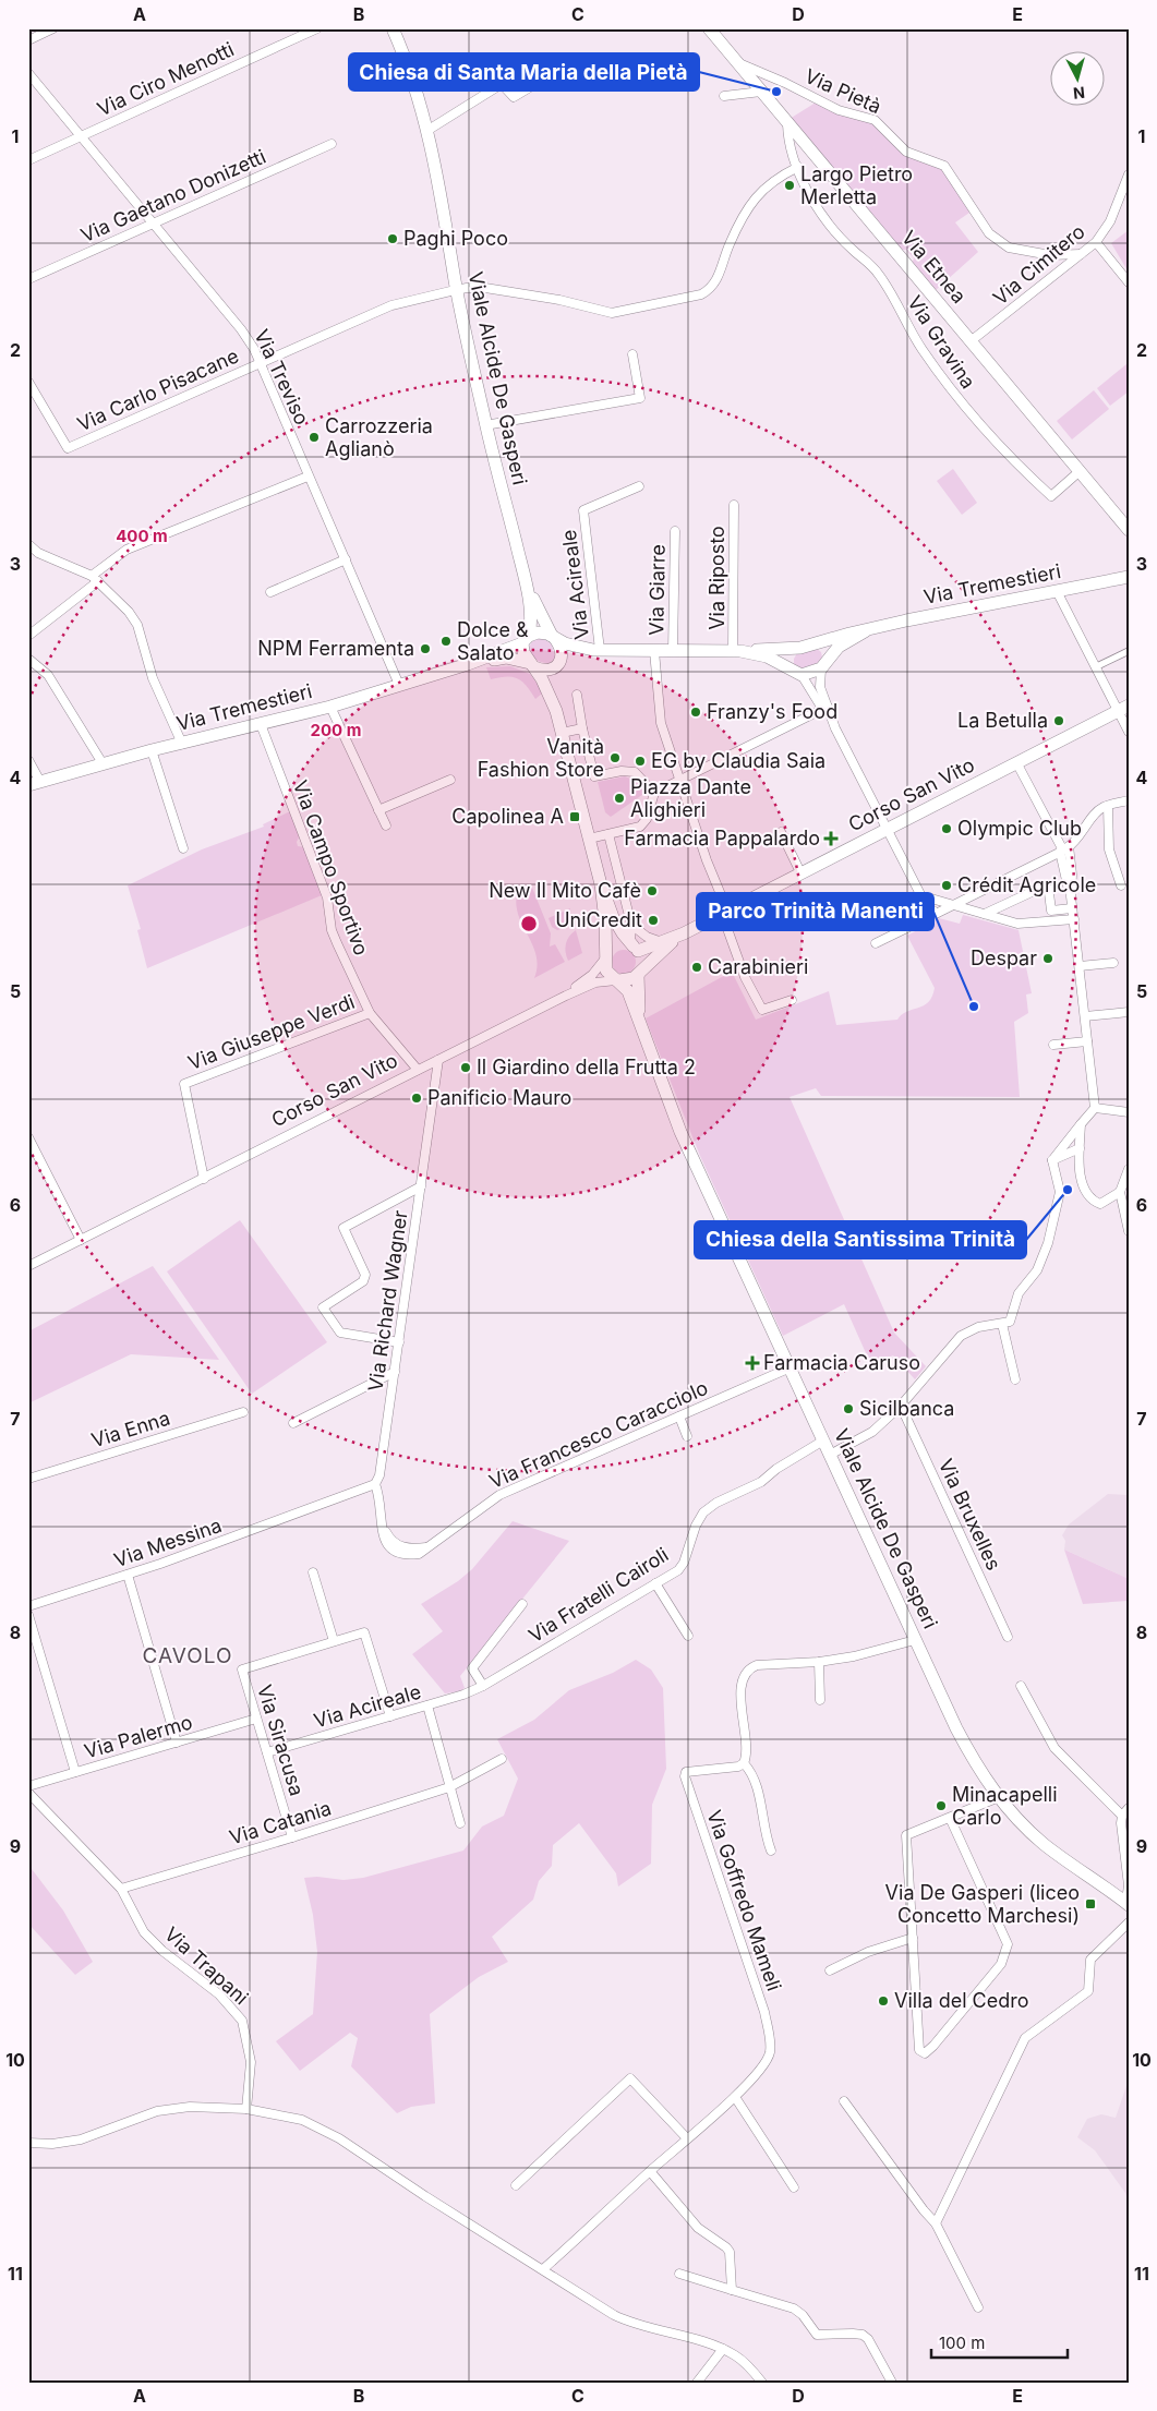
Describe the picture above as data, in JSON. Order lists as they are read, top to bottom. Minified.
{"streets":{"main road":["Via Etnea","Viale Alcide De Gasperi","Via Tremestieri","Corso San Vito"],"street":["Via Ciro Menotti","Via Pietà","Via Gaetano Donizetti","Via Cimitero","Via Gravina","Via Treviso","Via Carlo Pisacane","Via Riposto","Via Acireale","Via Giarre","Via Campo Sportivo","Via Giuseppe Verdi","Via Richard Wagner","Via Enna","Via Francesco Caracciolo","Via Bruxelles","Via Messina","Via Fratelli Cairoli","Via Palermo","Via Siracusa","Via Catania","Via Goffredo Mameli","Via Trapani"]},"crossings":[["Via Ciro Menotti","Via Treviso"],["Via Pietà","Via Cimitero"],["Via Pietà","Via Etnea"],["Via Gaetano Donizetti","Via Treviso"],["Via Cimitero","Via Etnea"],["Via Etnea","Via Gravina"],["Via Gravina","Via Carlo Pisacane"],["Via Treviso","Via Carlo Pisacane"],["Via Treviso","Via Tremestieri"],["Viale Alcide De Gasperi","Via Carlo Pisacane"],["Viale Alcide De Gasperi","Via Francesco Caracciolo"],["Viale Alcide De Gasperi","Via Fratelli Cairoli"],["Via Acireale","Via Fratelli Cairoli"],["Via Acireale","Via Siracusa"],["Via Tremestieri","Via Campo Sportivo"],["Corso San Vito","Via Campo Sportivo"],["Corso San Vito","Via Giuseppe Verdi"],["Corso San Vito","Via Richard Wagner"],["Via Campo Sportivo","Via Giuseppe Verdi"],["Via Richard Wagner","Via Francesco Caracciolo"],["Via Richard Wagner","Via Messina"],["Via Francesco Caracciolo","Via Messina"],["Via Palermo","Via Siracusa"],["Via Siracusa","Via Catania"],["Via Catania","Via Trapani"]],"districts":["CAVOLO"],"places":{"other":["Chiesa di Santa Maria della Pietà","Largo Pietro Merletta","Paghi Poco","Carrozzeria Aglianò","Dolce & Salato","NPM Ferramenta","Franzy's Food","La Betulla","Vanità Fashion Store","EG by Claudia Saia","Piazza Dante Alighieri","Olympic Club","Crédit Agricole","New Il Mito Cafè","UniCredit","Despar","Carabinieri","Parco Trinità Manenti","Il Giardino della Frutta 2","Panificio Mauro","Chiesa della Santissima Trinità","Sicilbanca","Minacapelli Carlo","Villa del Cedro"],"transit":["Capolinea A","Via De Gasperi (liceo Concetto Marchesi)"],"health":["Farmacia Pappalardo","Farmacia Caruso"]},"scale_bar":"100 m","north":"bottom","grid":{"columns":["A","B","C","D","E"],"rows":["1","2","3","4","5","6","7","8","9","10","11"]},"rings":["400 m","200 m"]}
